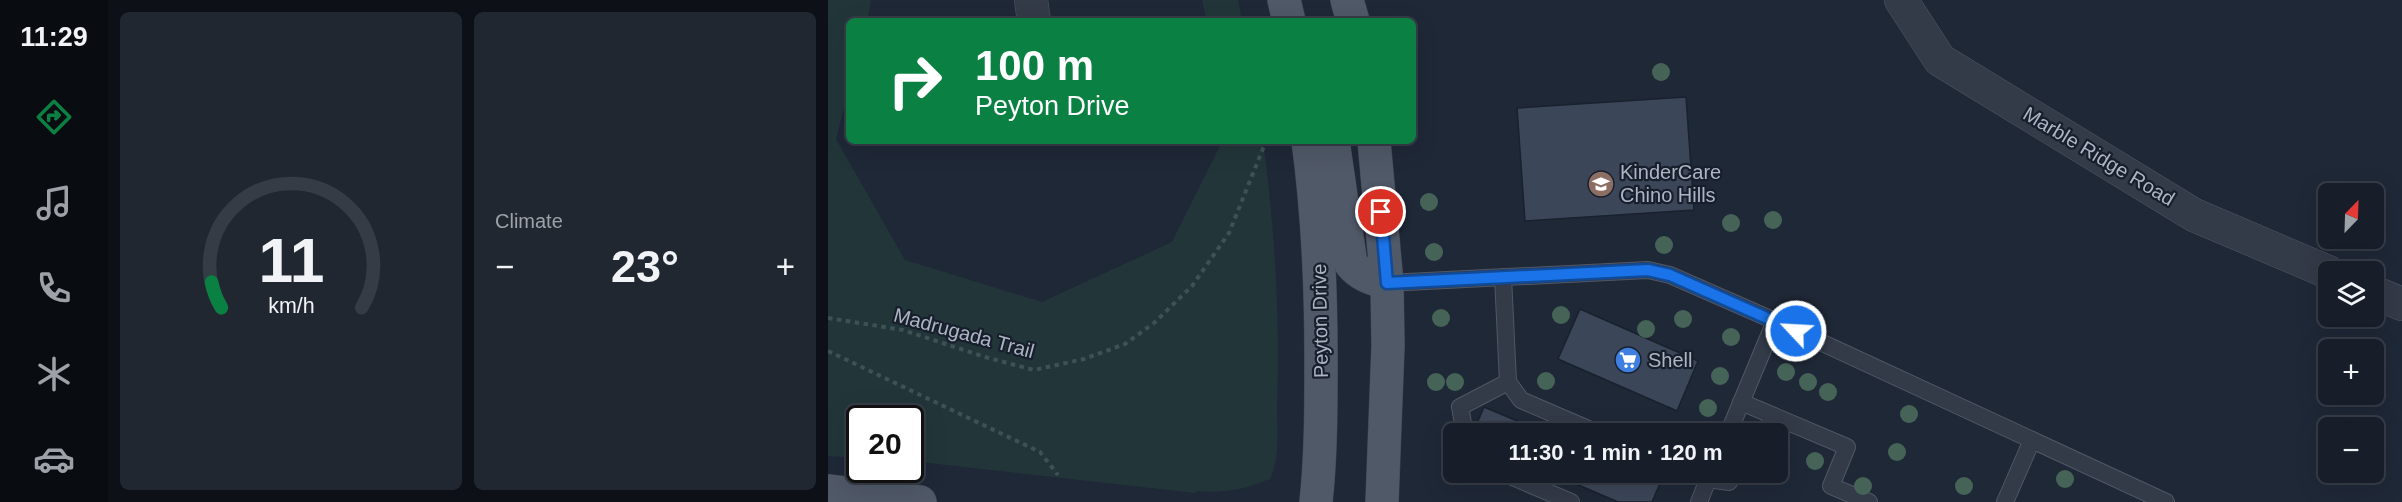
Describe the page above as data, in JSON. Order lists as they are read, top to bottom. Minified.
{"streets":{"main road":["Peyton Drive"],"street":["Marble Ridge Road"],"path":["Madrugada Trail"]},"places":{"school or university":["KinderCare Chino Hills"],"supermarket":["Shell"]},"north":"top right","page":{"tabs":"11:29","tile":"Climate","turn":["100 m","Peyton Drive"],"map_buttons":["+","−"],"heat":["−","23°","+"],"limit":"20","trip":"11:30 · 1 min · 120 m","gauge":["11","km/h"]}}
